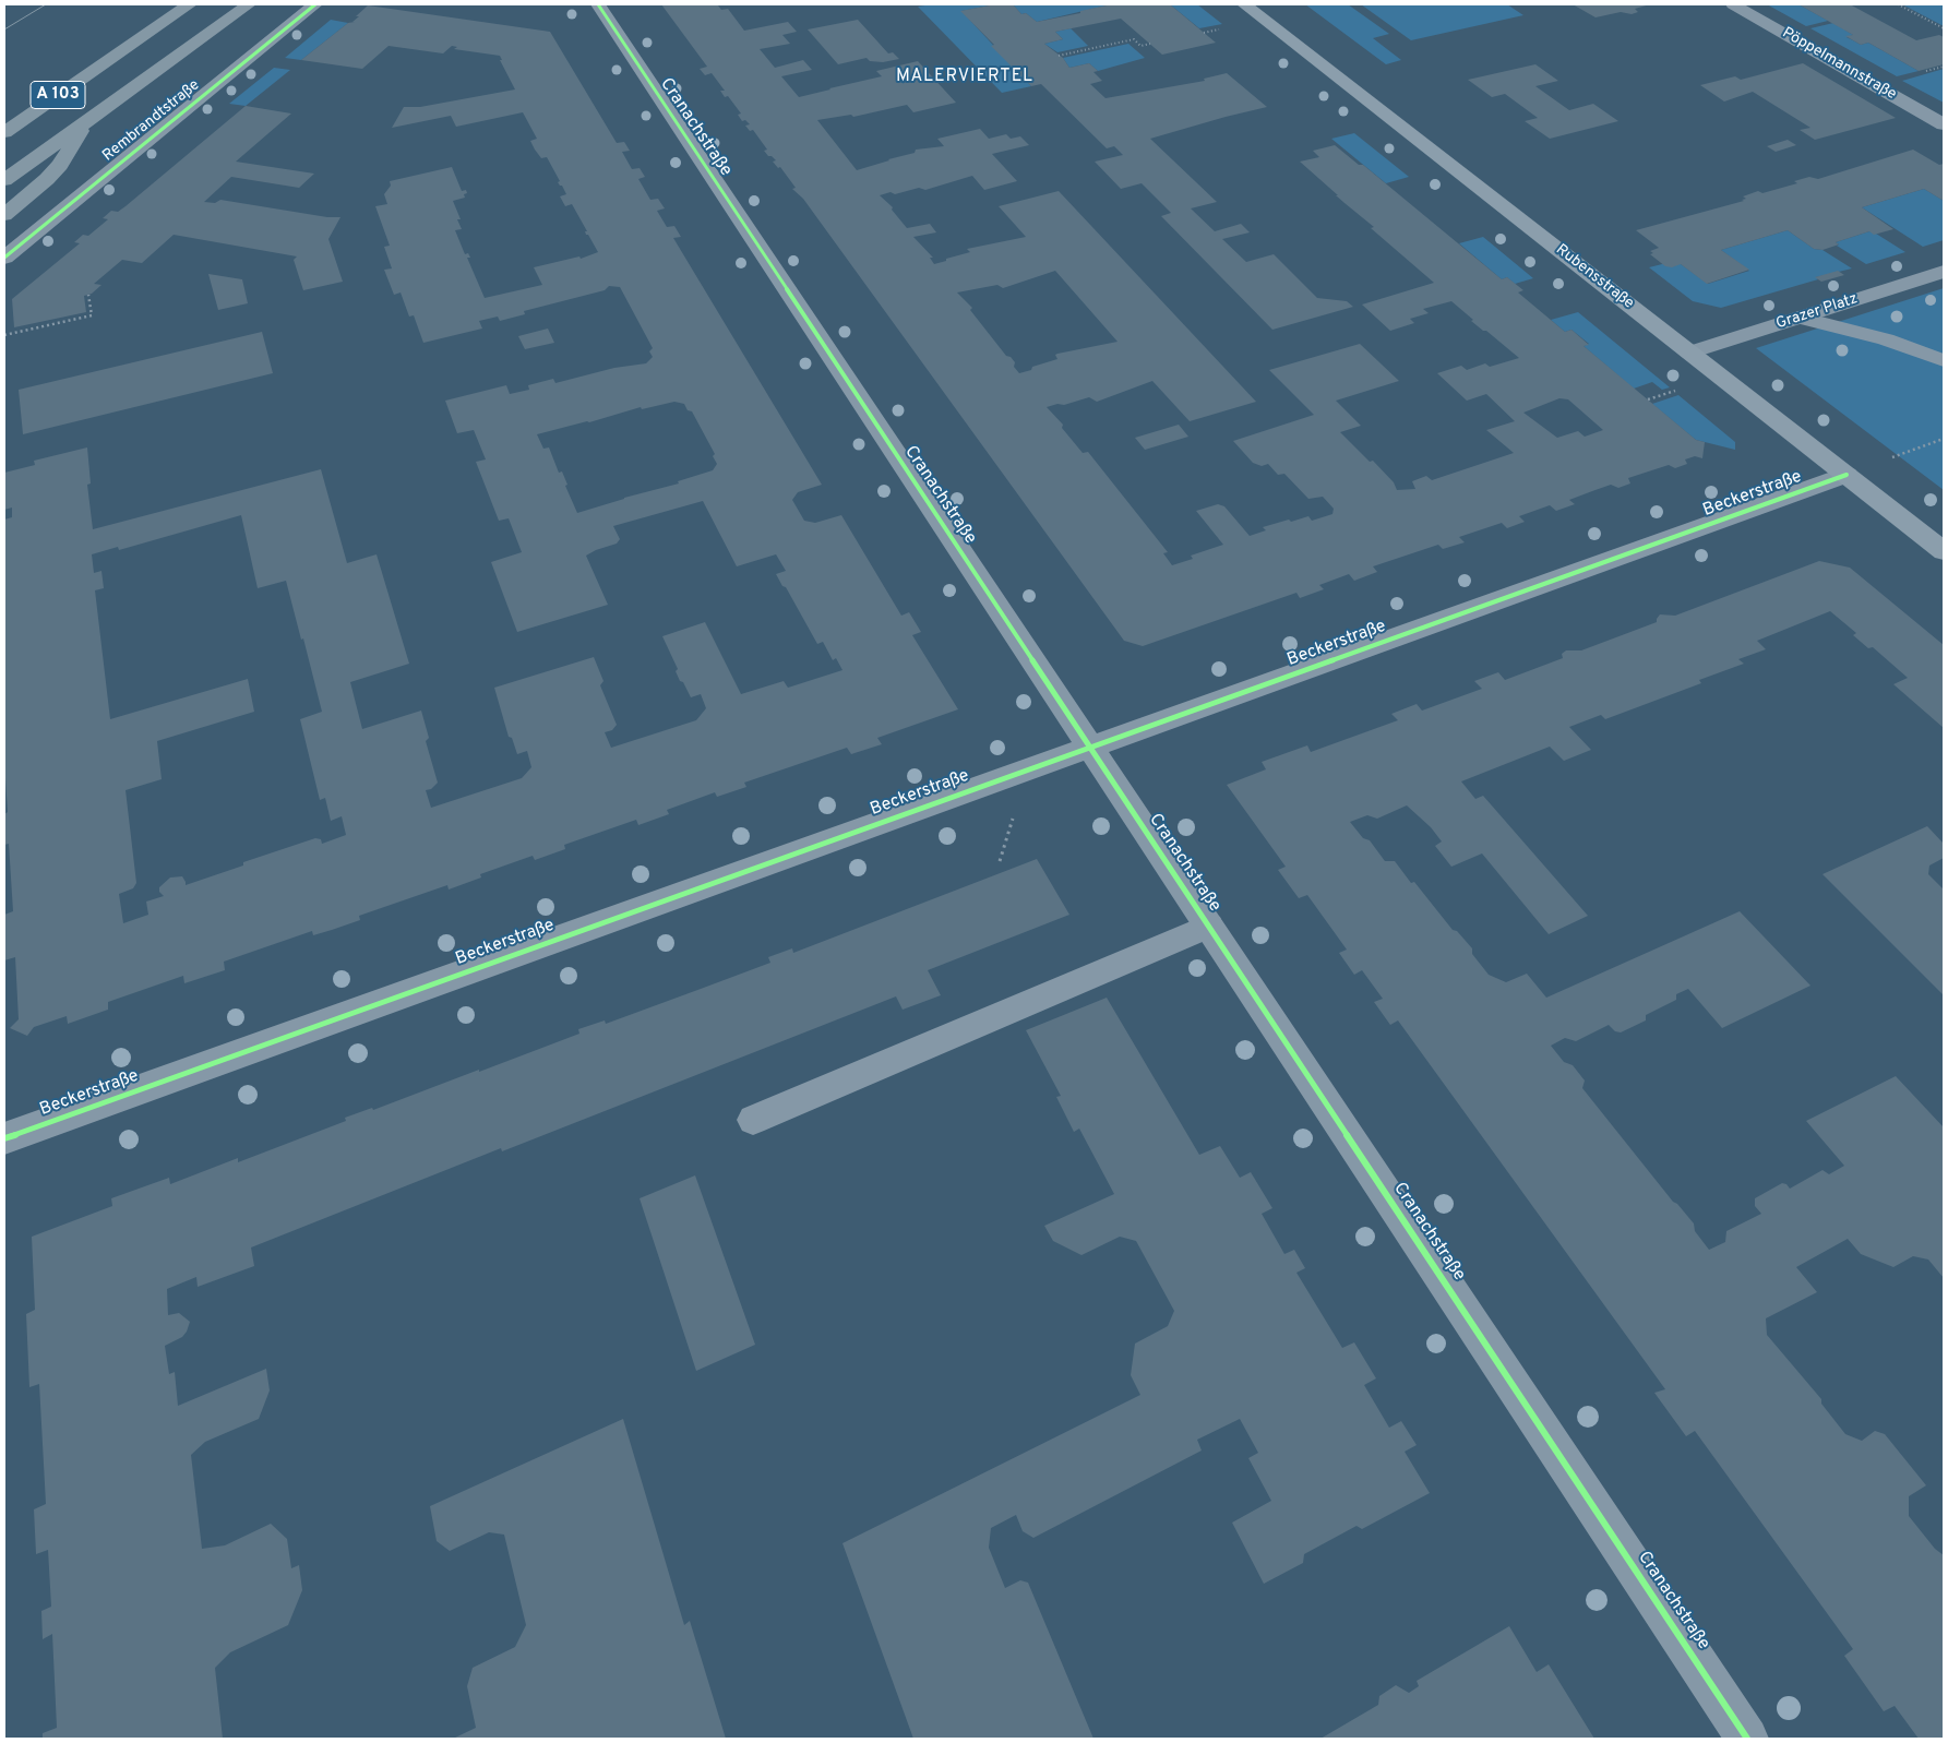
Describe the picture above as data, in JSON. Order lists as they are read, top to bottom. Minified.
{"streets":{"highway":["A 103"],"street":["Pöppelmannstraße","Rembrandtstraße","Cranachstraße","Rubensstraße","Grazer Platz","Beckerstraße"]},"crossings":[["Cranachstraße","Beckerstraße"],["Rubensstraße","Grazer Platz"],["Rubensstraße","Beckerstraße"]],"districts":["MALERVIERTEL"]}
